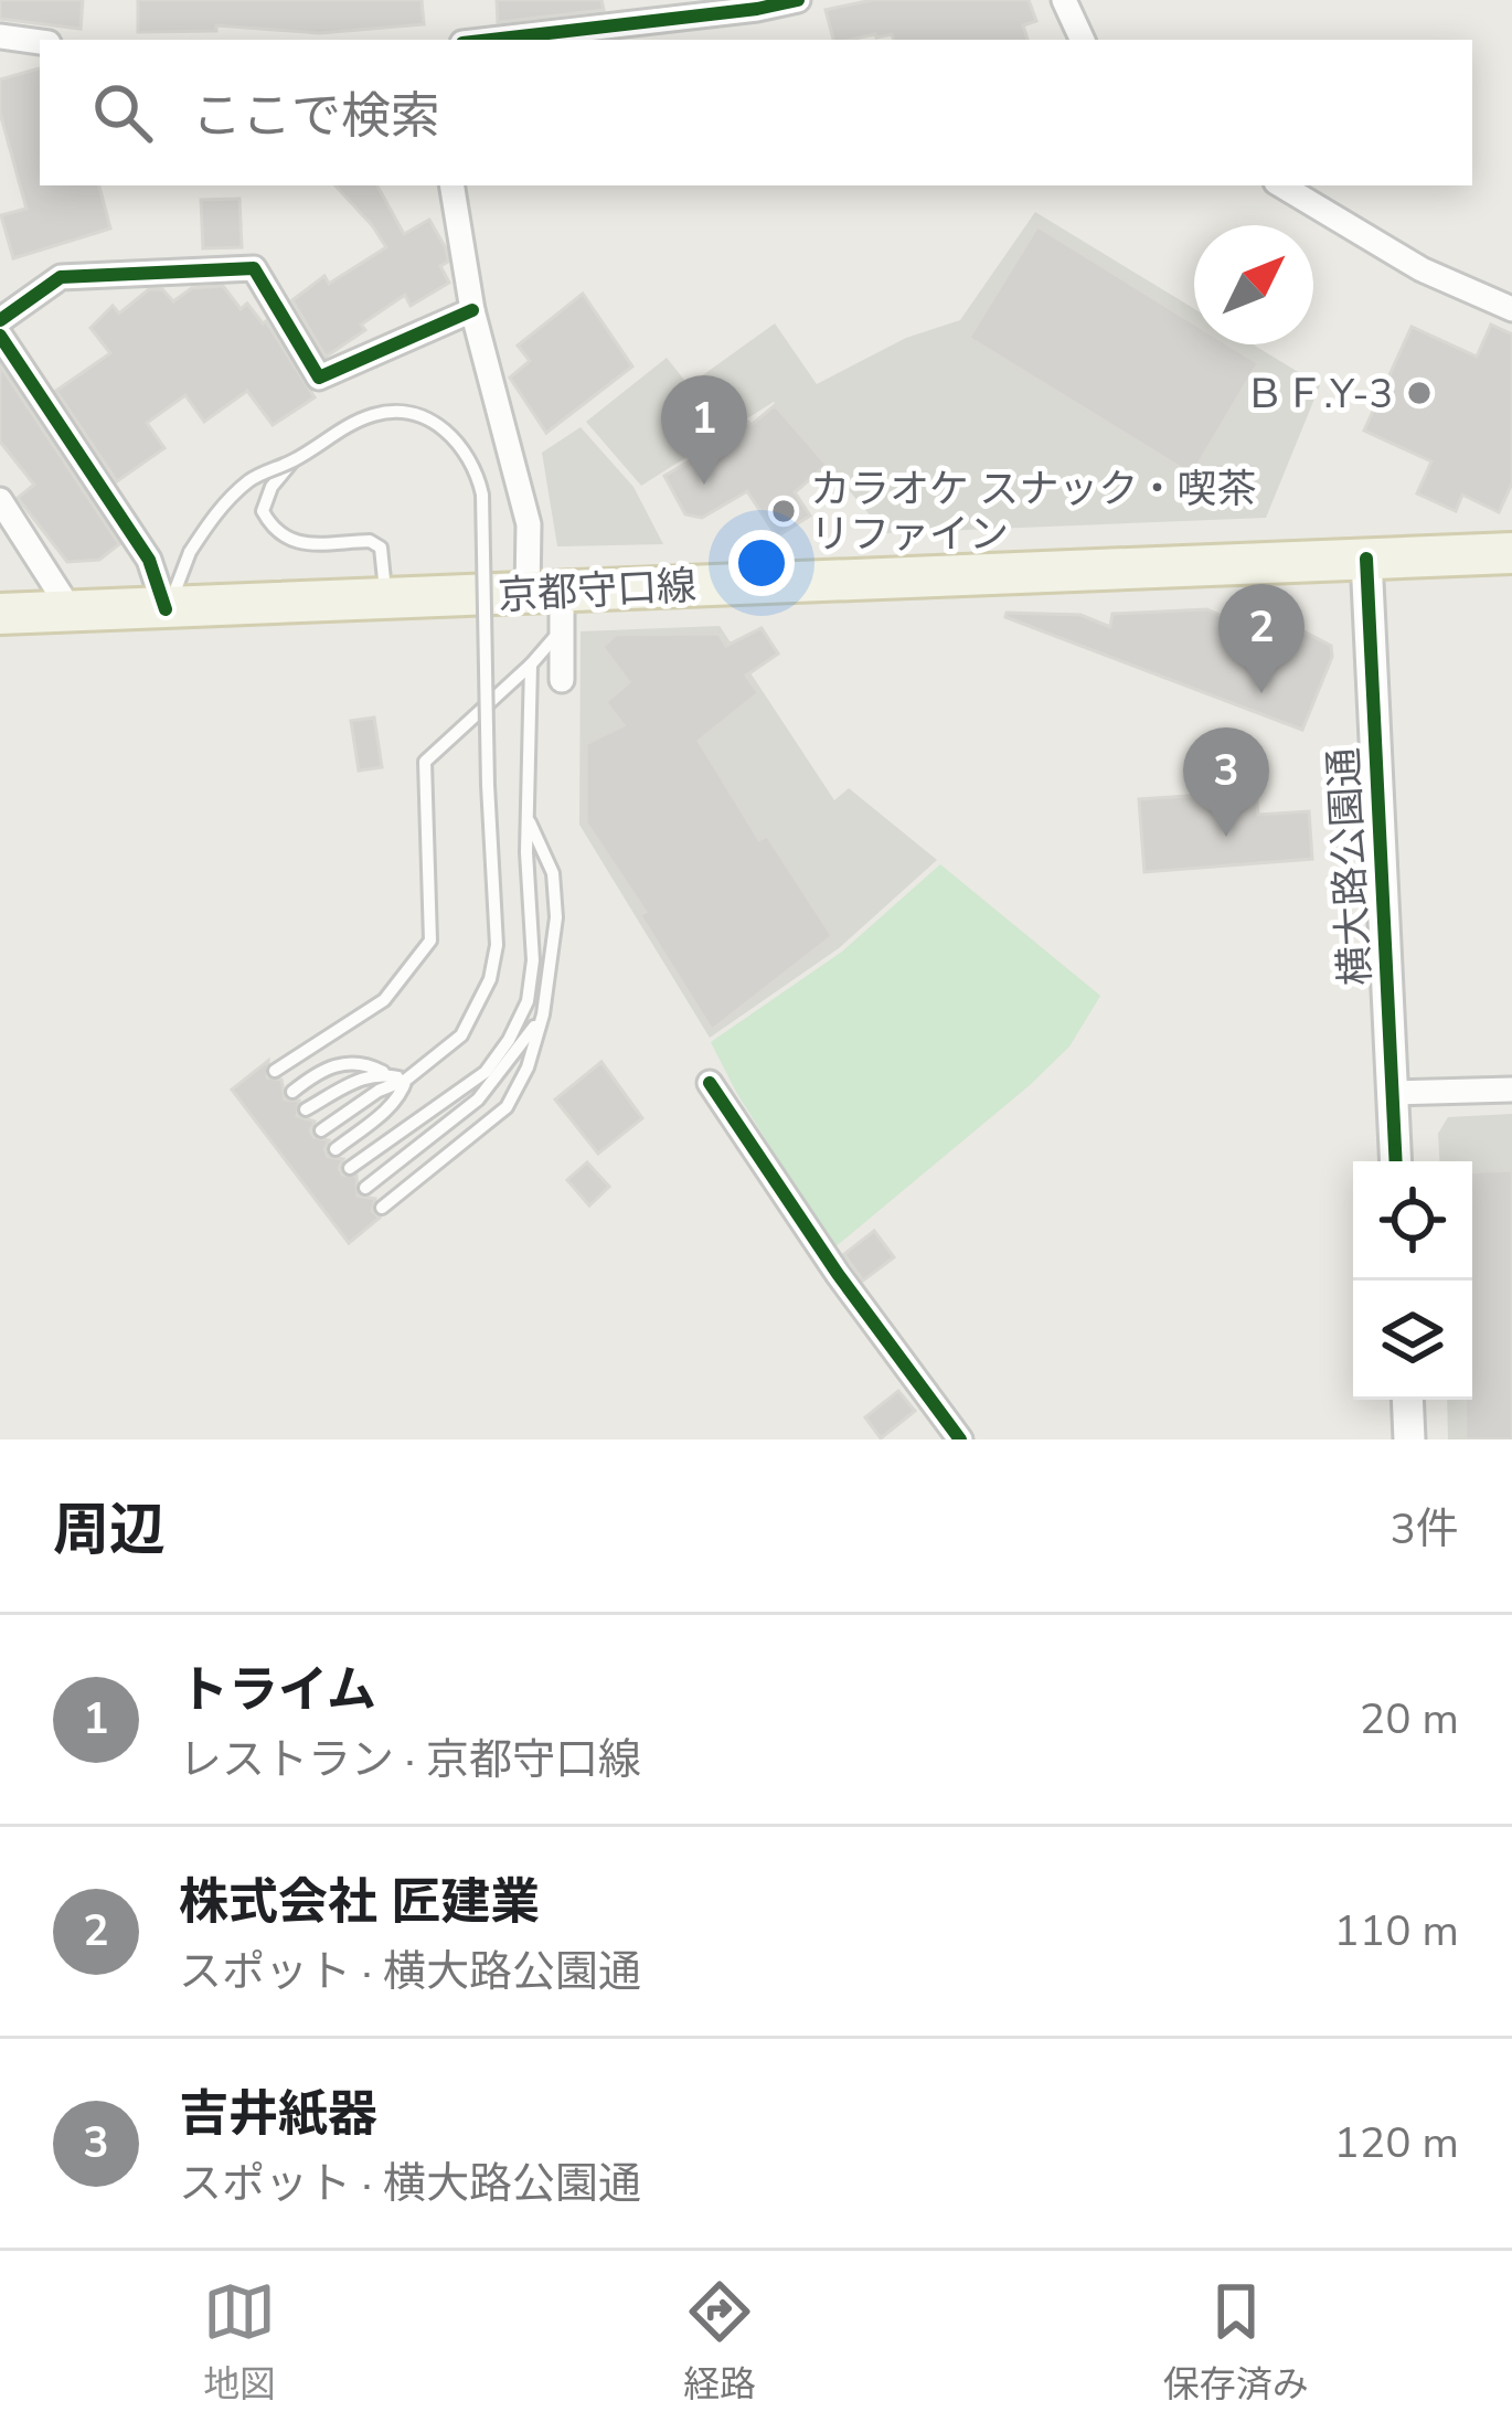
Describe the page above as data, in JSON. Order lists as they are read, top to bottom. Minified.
{"streets":{"main road":["京都守口線"],"street":["横大路公園通"]},"crossings":[["京都守口線","横大路公園通"]],"places":["ＢＦ.Y-3","カラオケ スナック・喫茶 リファイン"],"north":"top right","page":{"search":"ここで検索","pins":["1","2","3"],"heading":["周辺","3件"],"list":[{"mark":"1","name":"トライム","note":"レストラン · 京都守口線","value":"20 m"},{"mark":"2","name":"株式会社 匠建業","note":"スポット · 横大路公園通","value":"110 m"},{"mark":"3","name":"吉井紙器","note":"スポット · 横大路公園通","value":"120 m"}],"nav":["地図","経路","保存済み"]}}
